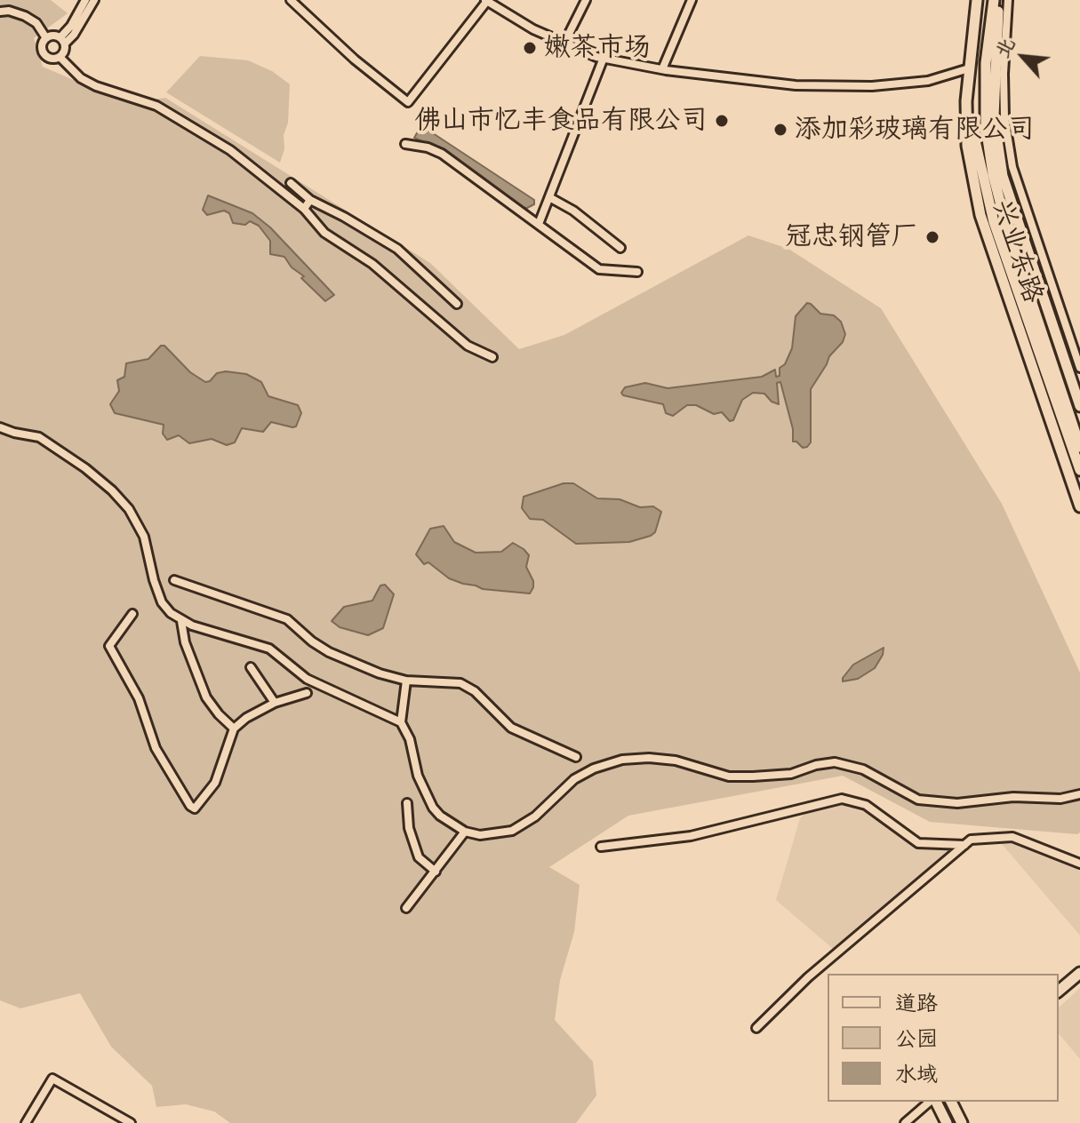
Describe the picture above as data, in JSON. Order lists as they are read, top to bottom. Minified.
{"streets":{"main road":["兴业东路"]},"places":["嫩茶市场","佛山市忆丰食品有限公司","添加彩玻璃有限公司","冠忠钢管厂"],"legend":["道路","公园","水域"],"north":"top left"}
